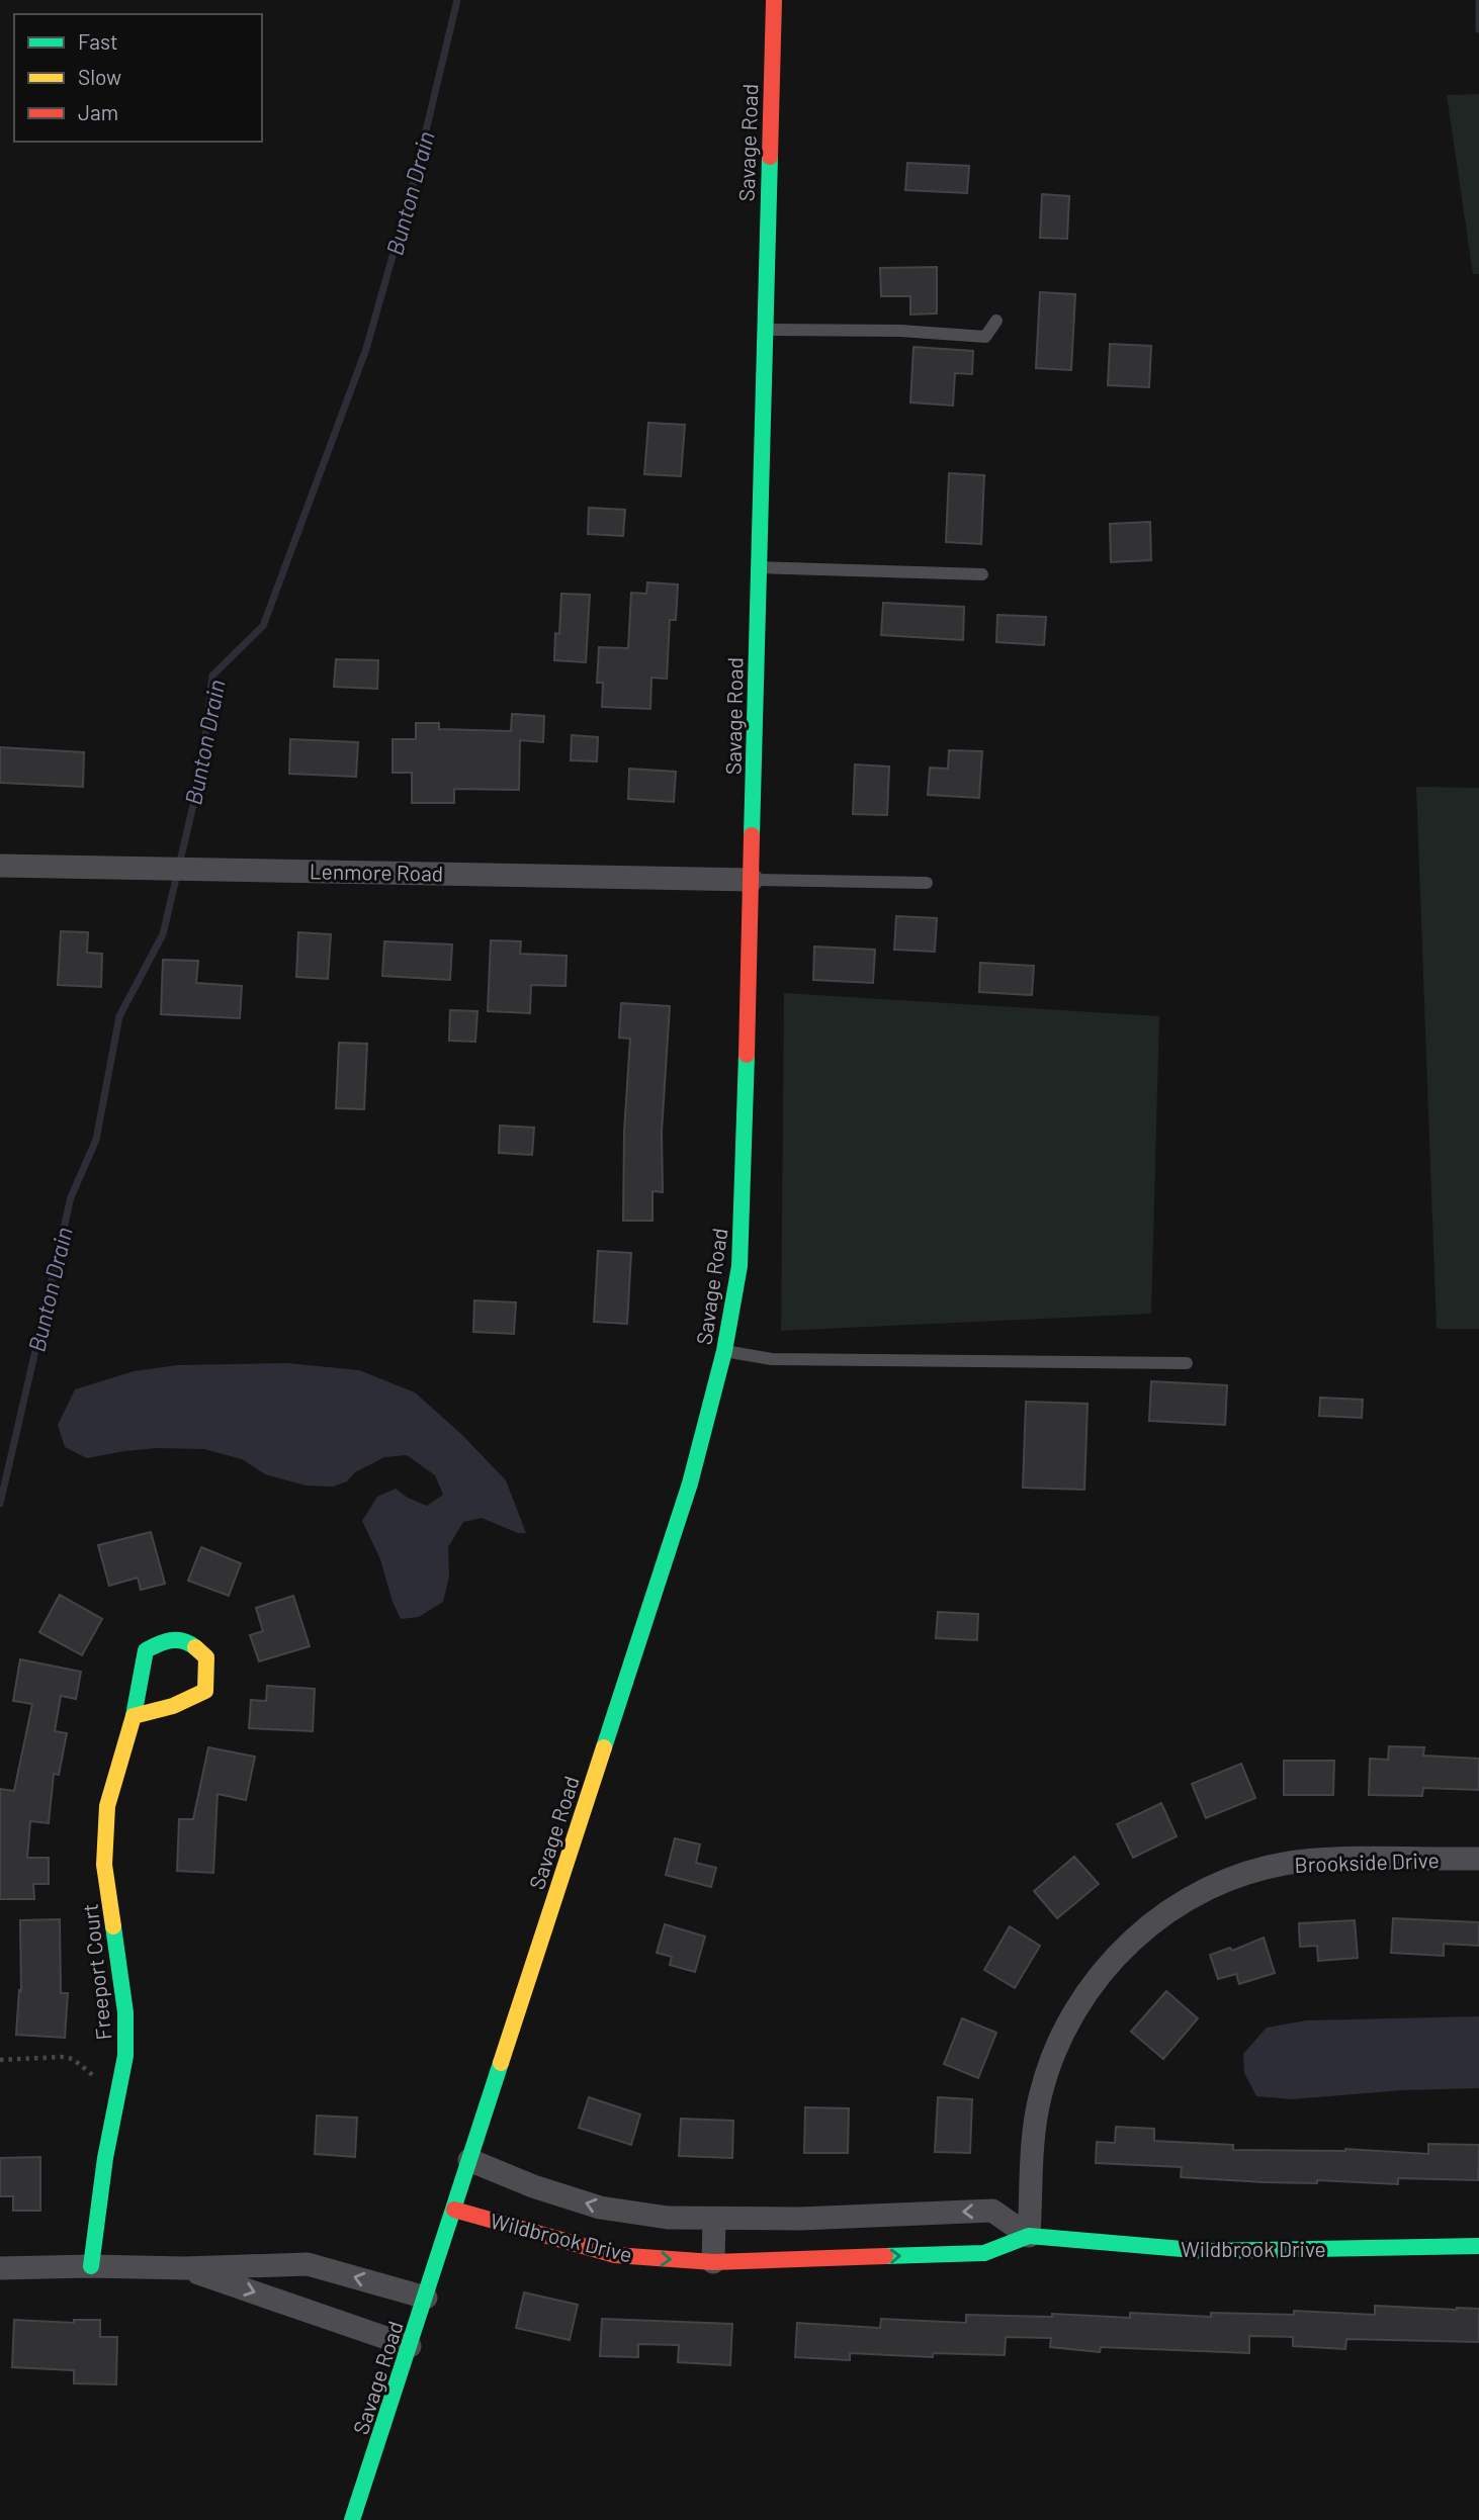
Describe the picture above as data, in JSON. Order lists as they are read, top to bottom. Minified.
{"streets":{"street":["Savage Road","Lenmore Road","Brookside Drive","Freeport Court","Wildbrook Drive"]},"crossings":[["Savage Road","Lenmore Road"],["Savage Road","Wildbrook Drive"],["Brookside Drive","Wildbrook Drive"]],"water":["Bunton Drain"],"legend":["Fast","Slow","Jam"]}
